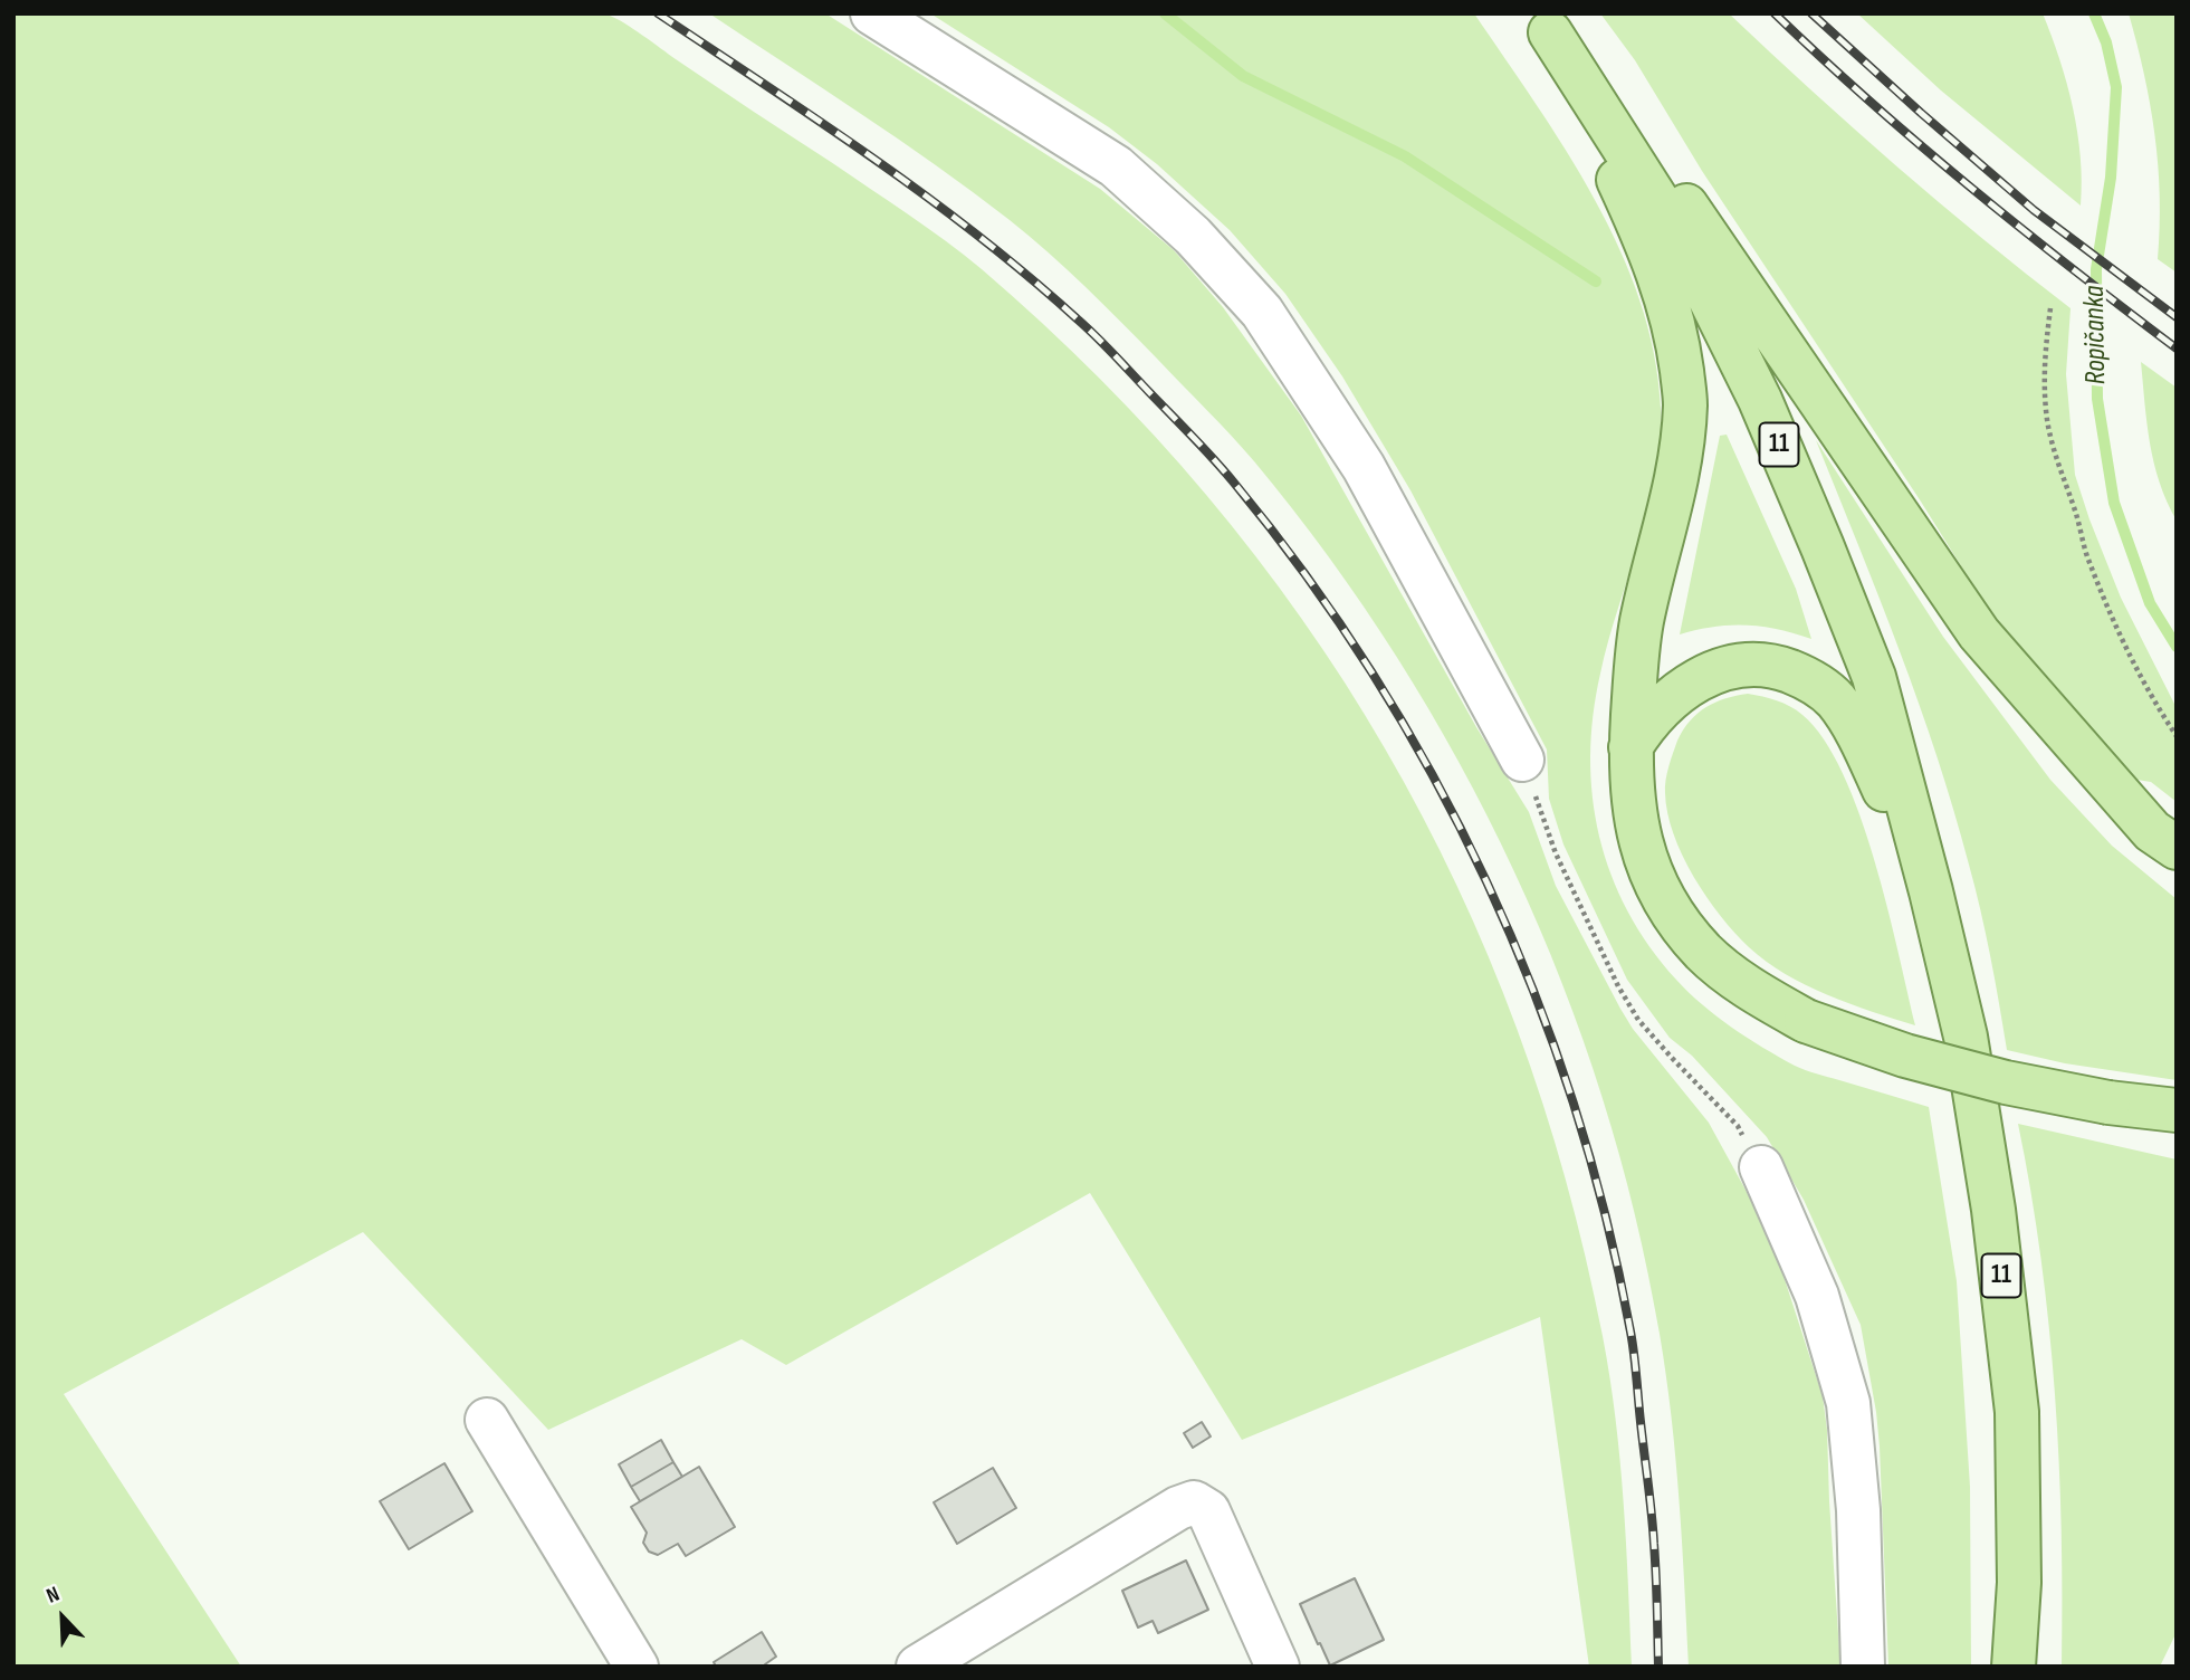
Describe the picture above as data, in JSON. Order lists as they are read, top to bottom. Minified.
{"streets":{"main road":["11"]},"water":["Ropičanka"],"north":"top left"}
